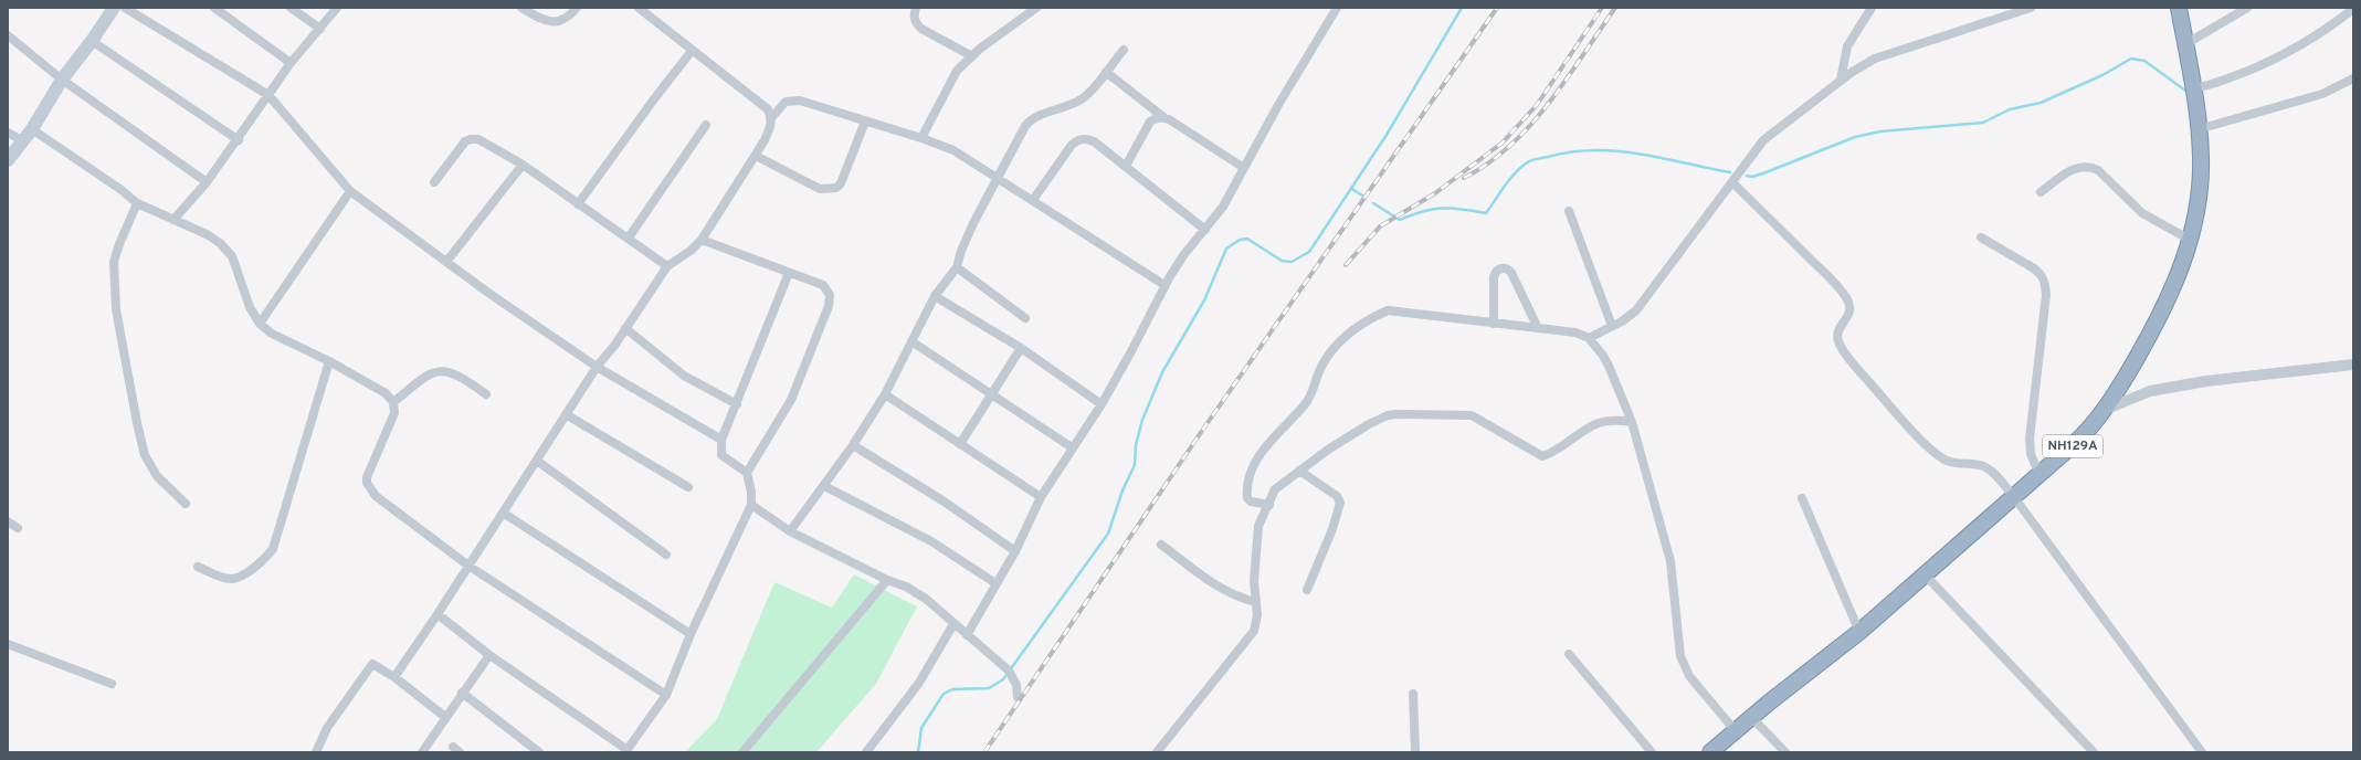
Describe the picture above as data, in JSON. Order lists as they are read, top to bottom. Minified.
{"streets":{"highway":["NH129A"]}}
